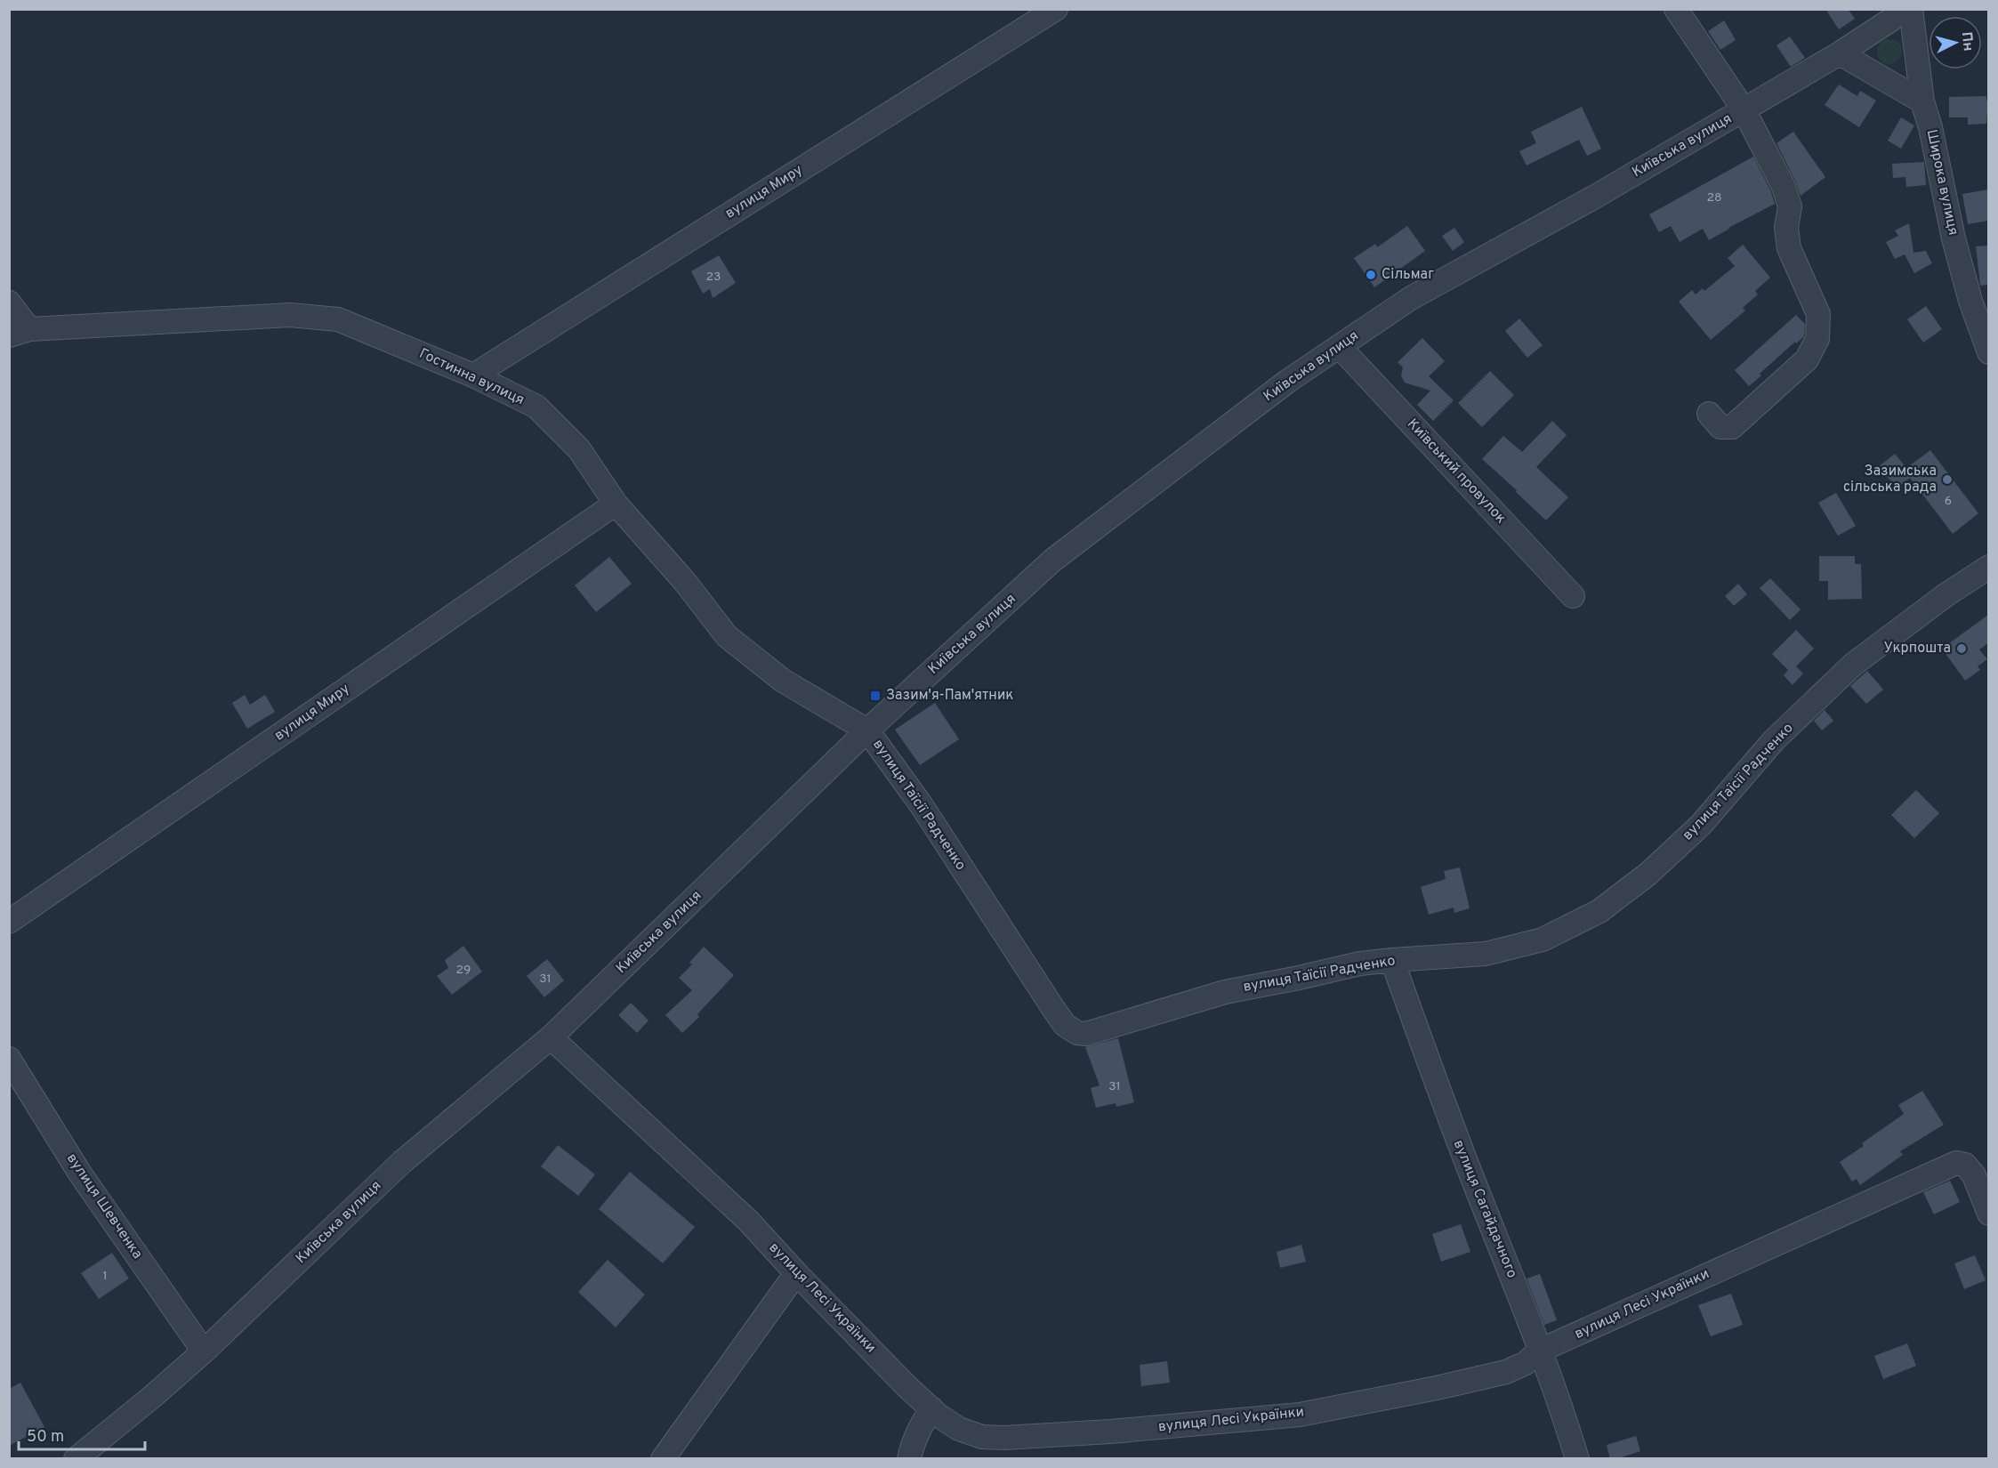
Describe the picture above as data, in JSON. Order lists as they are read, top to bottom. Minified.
{"streets":{"street":["Київська вулиця","Широка вулиця","вулиця Миру","Гостинна вулиця","Київський провулок","вулиця Таїсії Радченко","вулиця Шевченка","вулиця Сагайдачного","вулиця Лесі Українки"]},"crossings":[["Київська вулиця","Гостинна вулиця"],["Київська вулиця","Київський провулок"],["Київська вулиця","вулиця Таїсії Радченко"],["Київська вулиця","вулиця Шевченка"],["Київська вулиця","вулиця Лесі Українки"],["вулиця Миру","Гостинна вулиця"],["Гостинна вулиця","вулиця Таїсії Радченко"],["вулиця Таїсії Радченко","вулиця Сагайдачного"],["вулиця Сагайдачного","вулиця Лесі Українки"]],"places":{"other":["Сільмаг","Зазимська сільська рада","Укрпошта"],"transit":["Зазим'я-Пам'ятник"]},"house_numbers":["28","23","6","29","31","31","1"],"scale_bar":"50 m","north":"right"}
